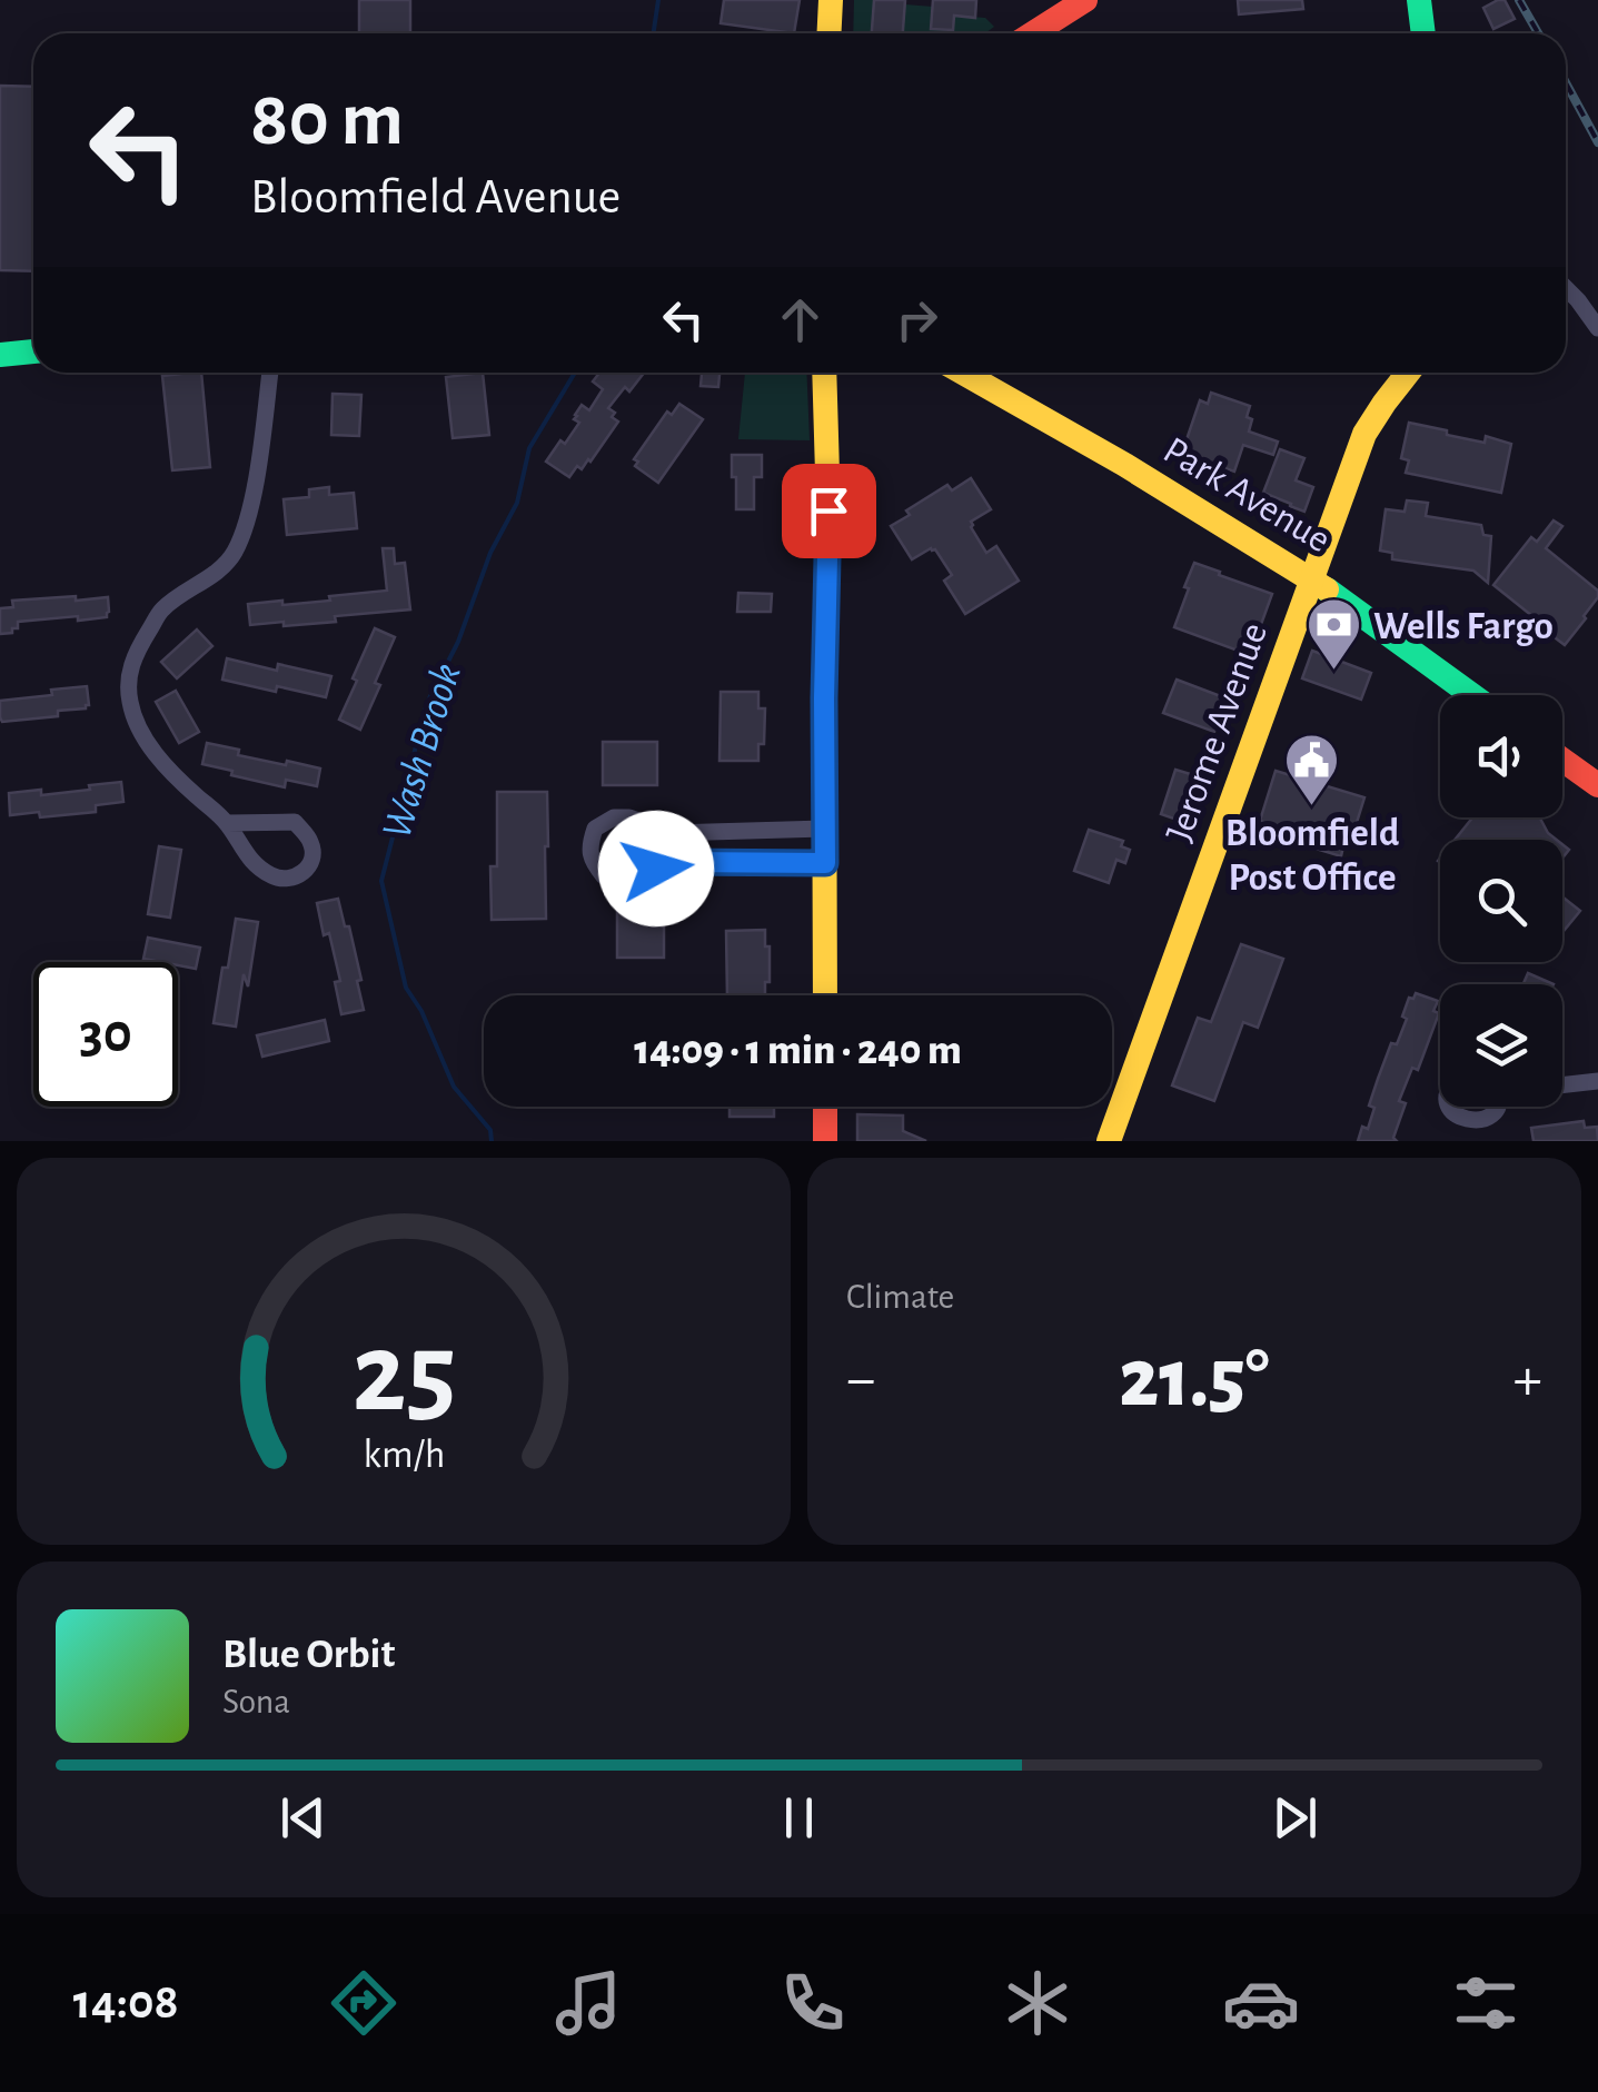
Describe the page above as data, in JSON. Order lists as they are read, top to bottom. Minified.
{"streets":{"main road":["Park Avenue","Jerome Avenue"]},"crossings":[["Park Avenue","Jerome Avenue"]],"water":["Wash Brook"],"places":{"bank":["Wells Fargo"],"public building":["Bloomfield Post Office"]},"page":{"turn":["80 m","Bloomfield Avenue"],"limit":"30","trip":"14:09 · 1 min · 240 m","tile":"Climate","heat":["−","21.5°","+"],"song":["Blue Orbit","Sona"],"tabs":"14:08","gauge":["25","km/h"]}}
